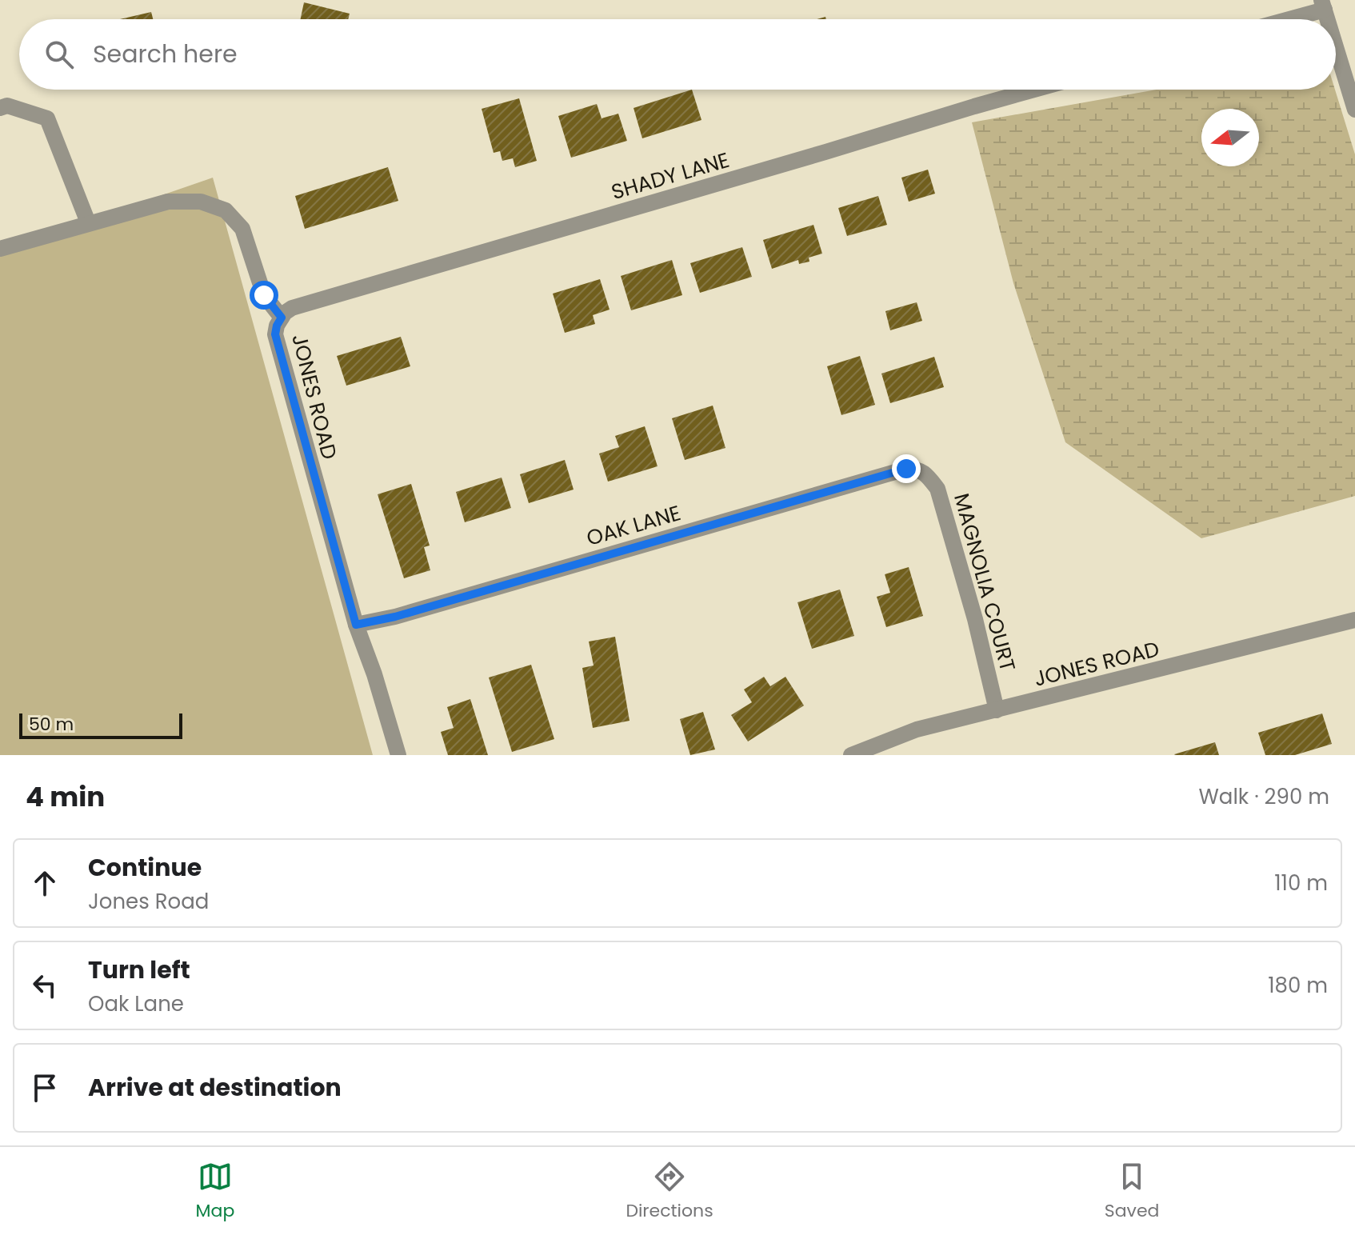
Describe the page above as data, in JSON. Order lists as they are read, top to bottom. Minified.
{"streets":{"street":["SHADY LANE","JONES ROAD","OAK LANE","MAGNOLIA COURT"]},"crossings":[["SHADY LANE","JONES ROAD"],["JONES ROAD","OAK LANE"],["JONES ROAD","MAGNOLIA COURT"],["OAK LANE","MAGNOLIA COURT"]],"scale_bar":"50 m","north":"left","page":{"search":"Search here","scale":"50 m","heading":["4 min","Walk · 290 m"],"list":[["Continue","Jones Road","110 m"],["Turn left","Oak Lane","180 m"],"Arrive at destination"],"nav":["Map","Directions","Saved"]}}
